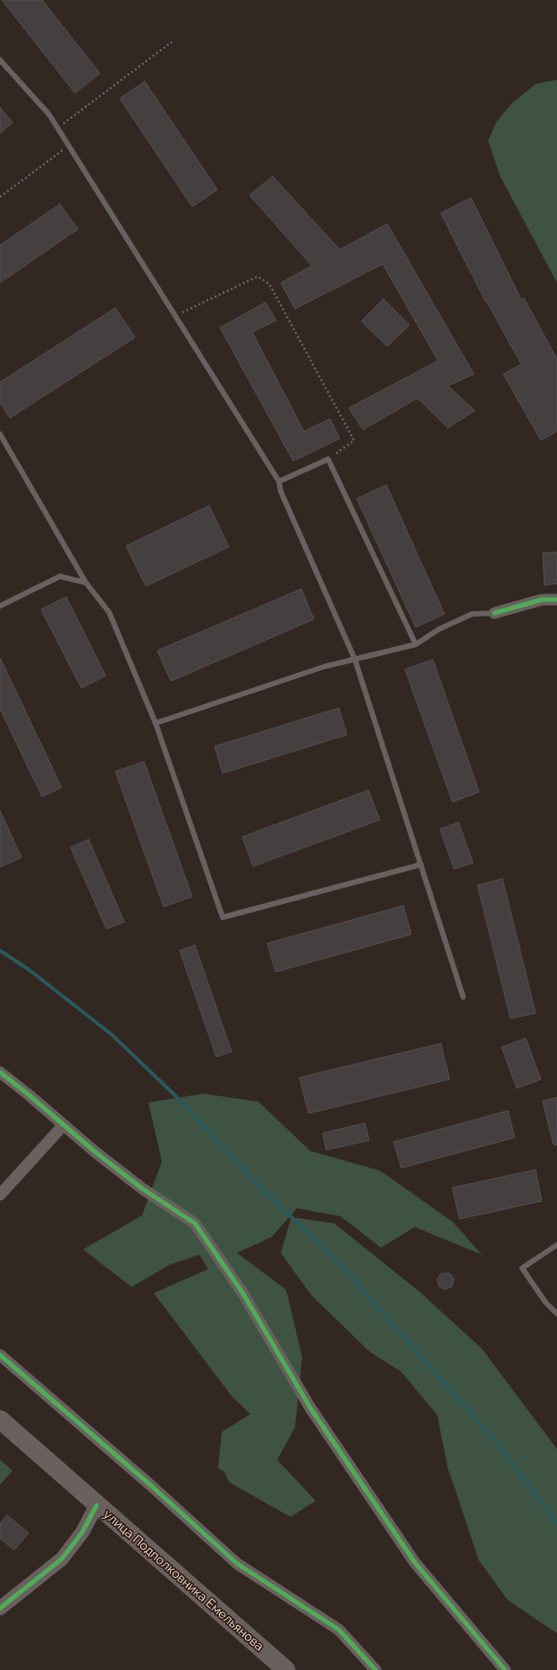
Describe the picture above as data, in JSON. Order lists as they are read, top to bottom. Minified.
{"streets":{"main road":["улица Подполковника Емельянова"]}}
